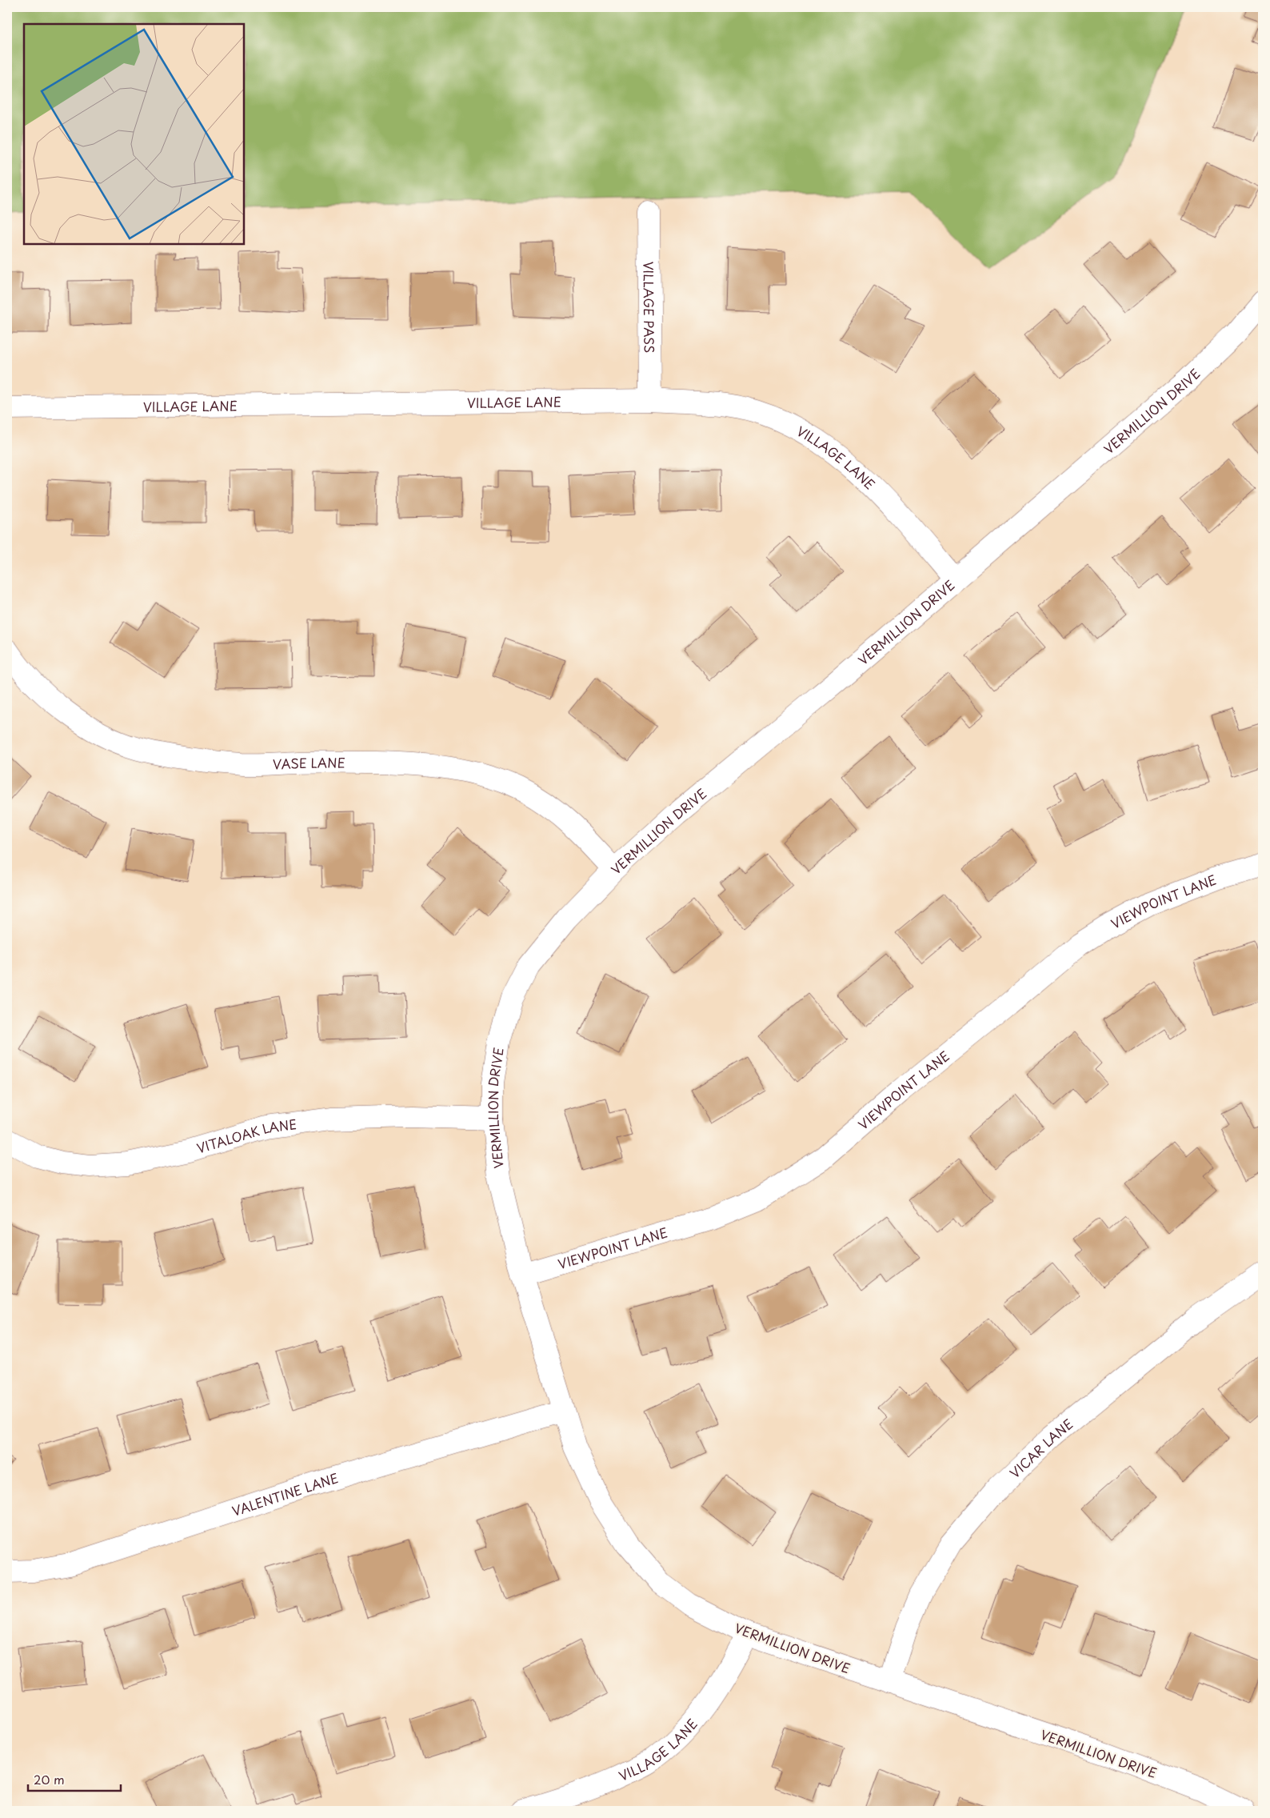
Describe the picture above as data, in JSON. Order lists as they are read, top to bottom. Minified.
{"streets":{"street":["VILLAGE PASS","VILLAGE LANE","VERMILLION DRIVE","VASE LANE","VIEWPOINT LANE","VITALOAK LANE","VICAR LANE","VALENTINE LANE"]},"crossings":[["VILLAGE PASS","VILLAGE LANE"],["VILLAGE LANE","VERMILLION DRIVE"],["VERMILLION DRIVE","VASE LANE"],["VERMILLION DRIVE","VIEWPOINT LANE"],["VERMILLION DRIVE","VITALOAK LANE"],["VERMILLION DRIVE","VICAR LANE"],["VERMILLION DRIVE","VALENTINE LANE"]],"scale_bar":"20 m"}
